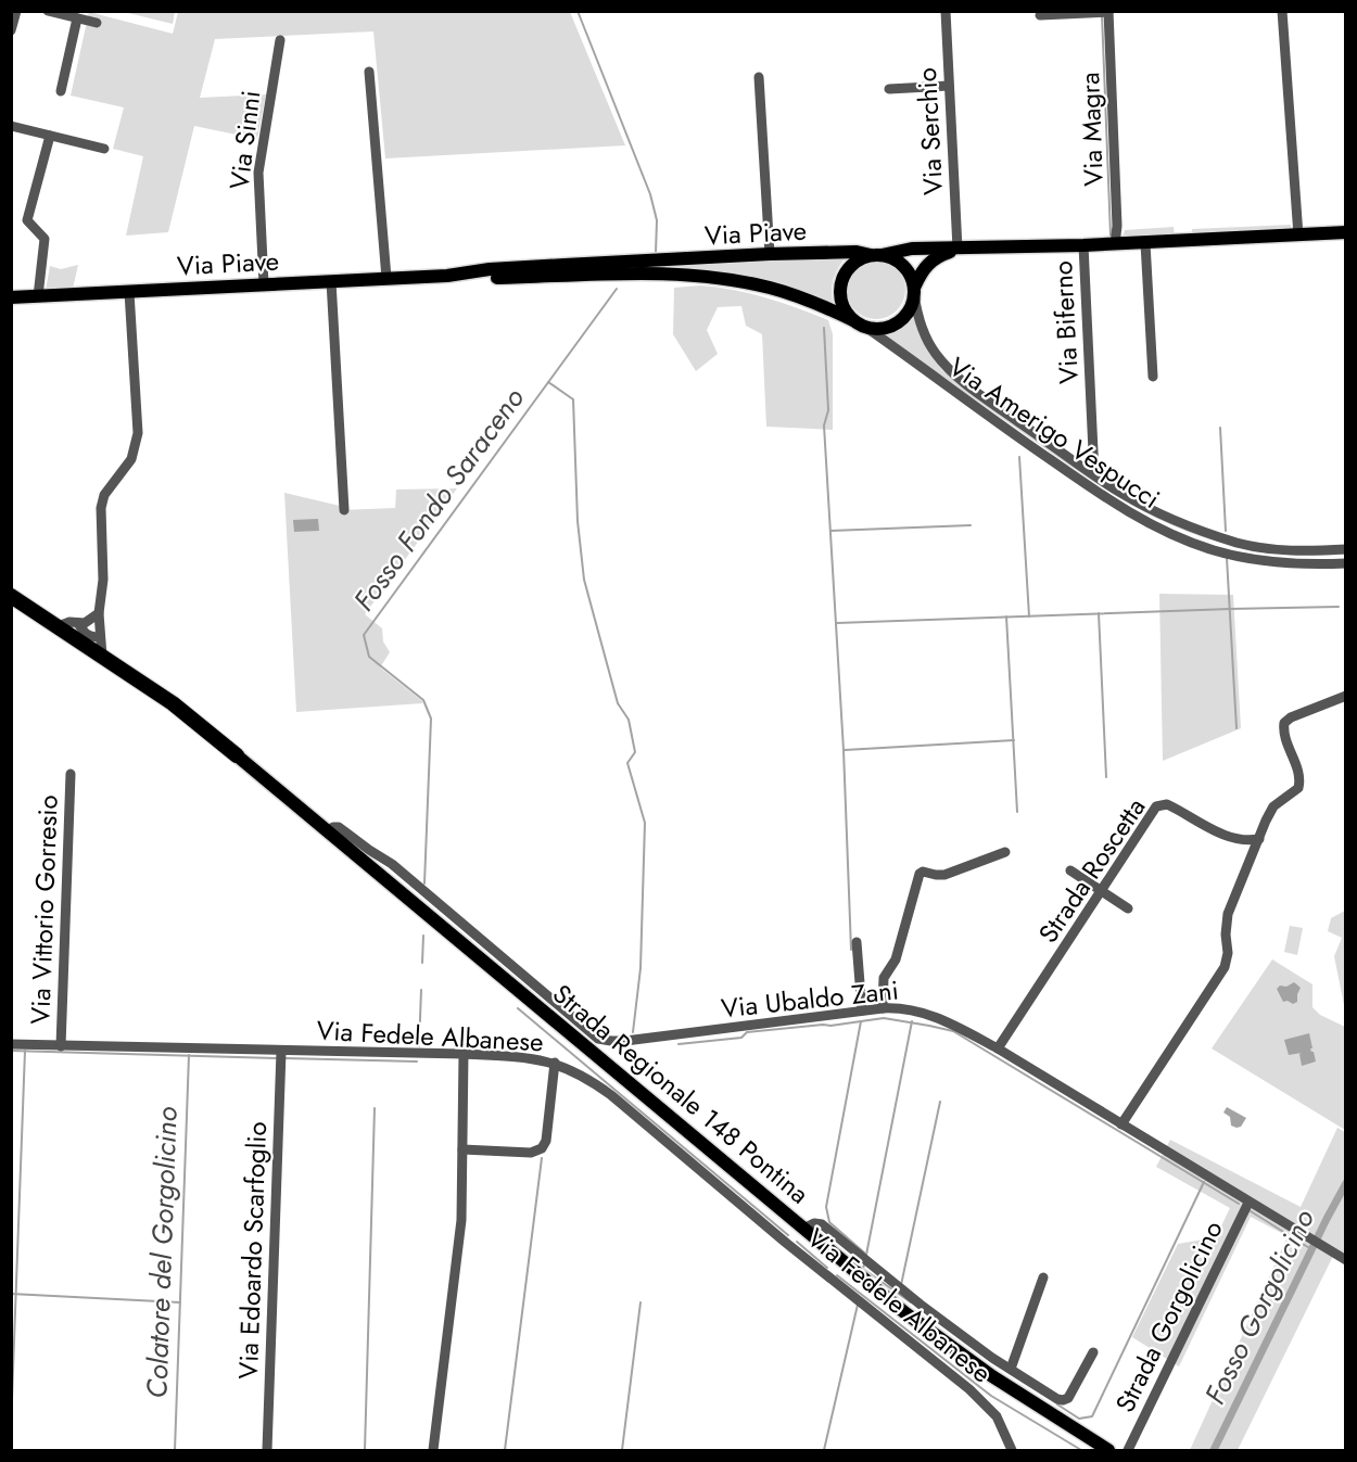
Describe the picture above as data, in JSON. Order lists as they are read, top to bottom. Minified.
{"streets":{"highway":["Strada Regionale 148 Pontina"],"main road":["Via Piave"],"street":["Via Magra","Via Serchio","Via Sinni","Via Biferno","Via Amerigo Vespucci","Strada Roscetta","Via Vittorio Gorresio","Via Ubaldo Zani","Via Fedele Albanese","Via Edoardo Scarfoglio","Strada Gorgolicino"]},"crossings":[["Via Magra","Via Piave"],["Via Serchio","Via Piave"],["Via Sinni","Via Piave"],["Via Piave","Via Biferno"],["Via Piave","Via Amerigo Vespucci"],["Via Biferno","Via Amerigo Vespucci"],["Strada Roscetta","Via Ubaldo Zani"],["Via Vittorio Gorresio","Via Fedele Albanese"],["Via Ubaldo Zani","Strada Regionale 148 Pontina"],["Via Ubaldo Zani","Strada Gorgolicino"],["Via Fedele Albanese","Via Edoardo Scarfoglio"]],"water":["Fosso Fondo Saraceno","Colatore del Gorgolicino","Fosso Gorgolicino"]}
